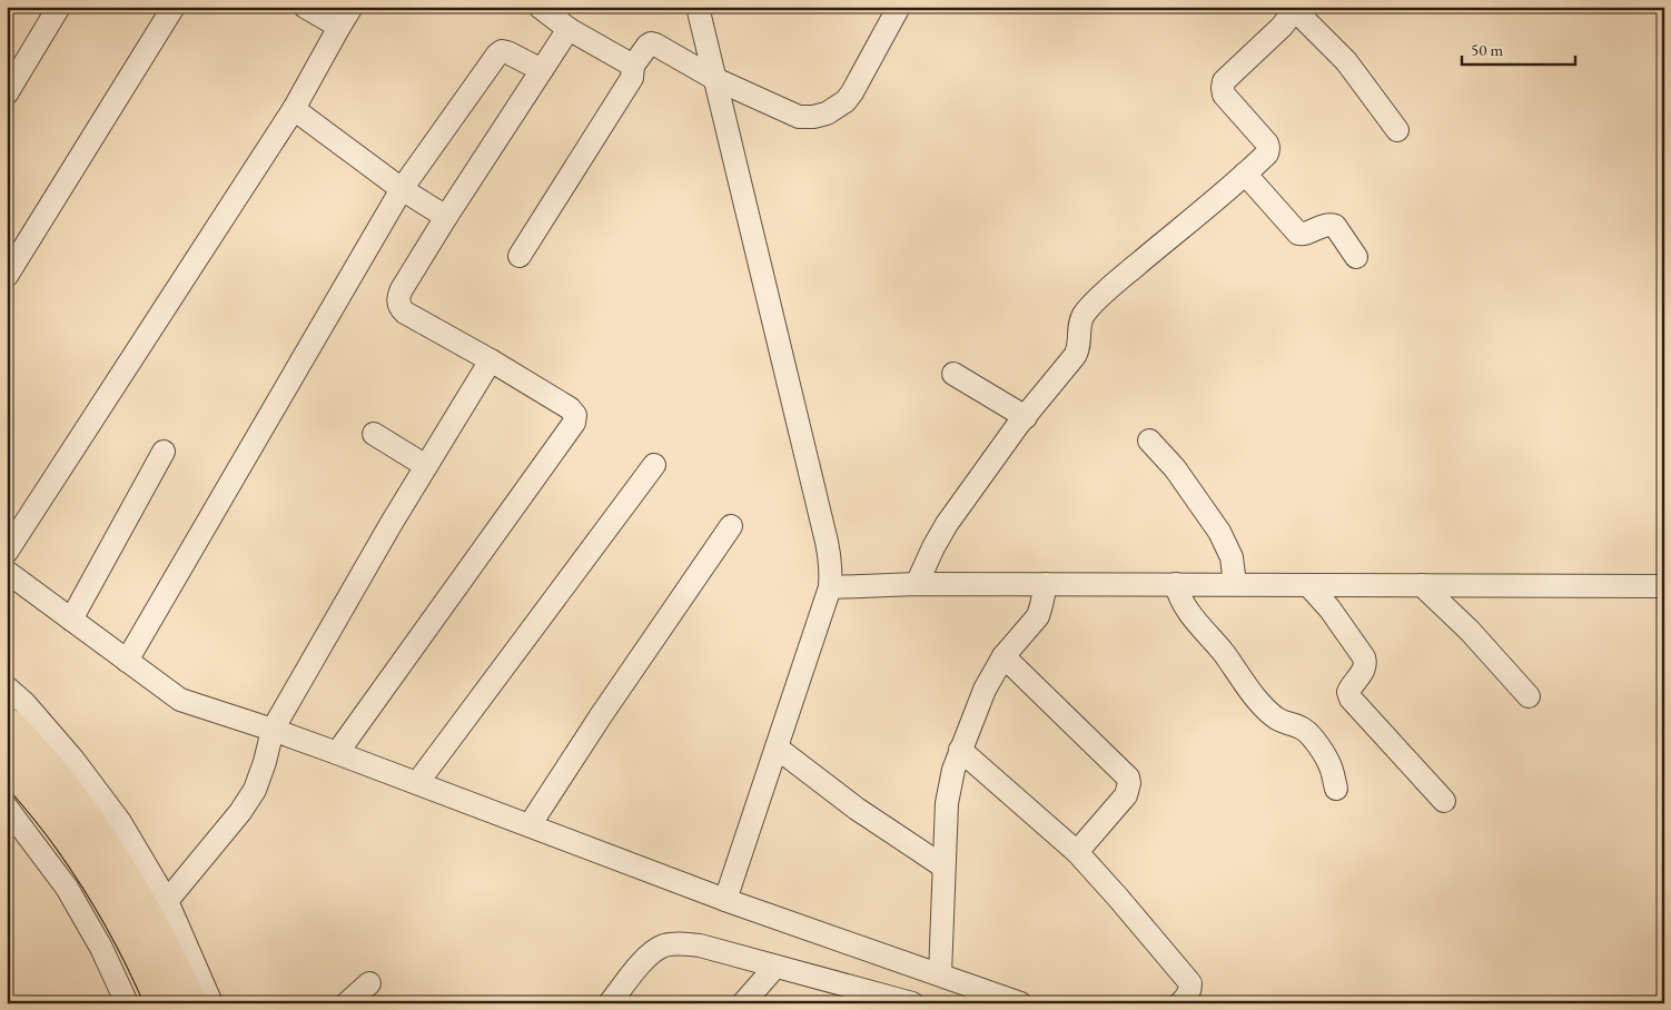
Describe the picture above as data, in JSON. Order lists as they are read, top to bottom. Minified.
{"scale_bar":"50 m"}
